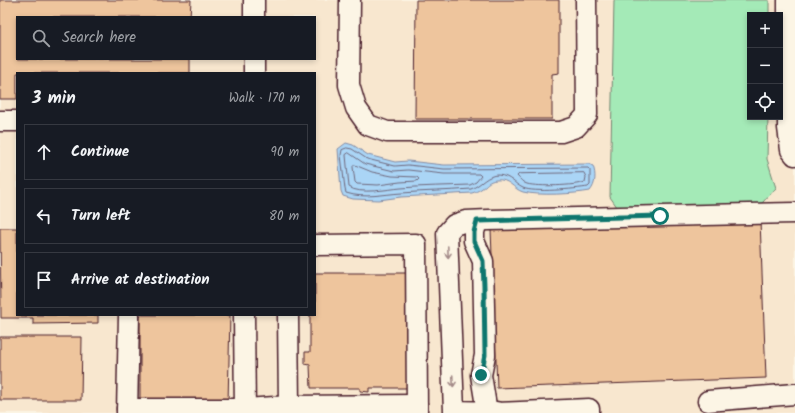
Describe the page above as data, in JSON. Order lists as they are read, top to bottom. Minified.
{"page":{"map_buttons":["+","−"],"search":"Search here","heading":["3 min","Walk · 170 m"],"list":[["Continue","90 m"],["Turn left","80 m"],"Arrive at destination"]}}
